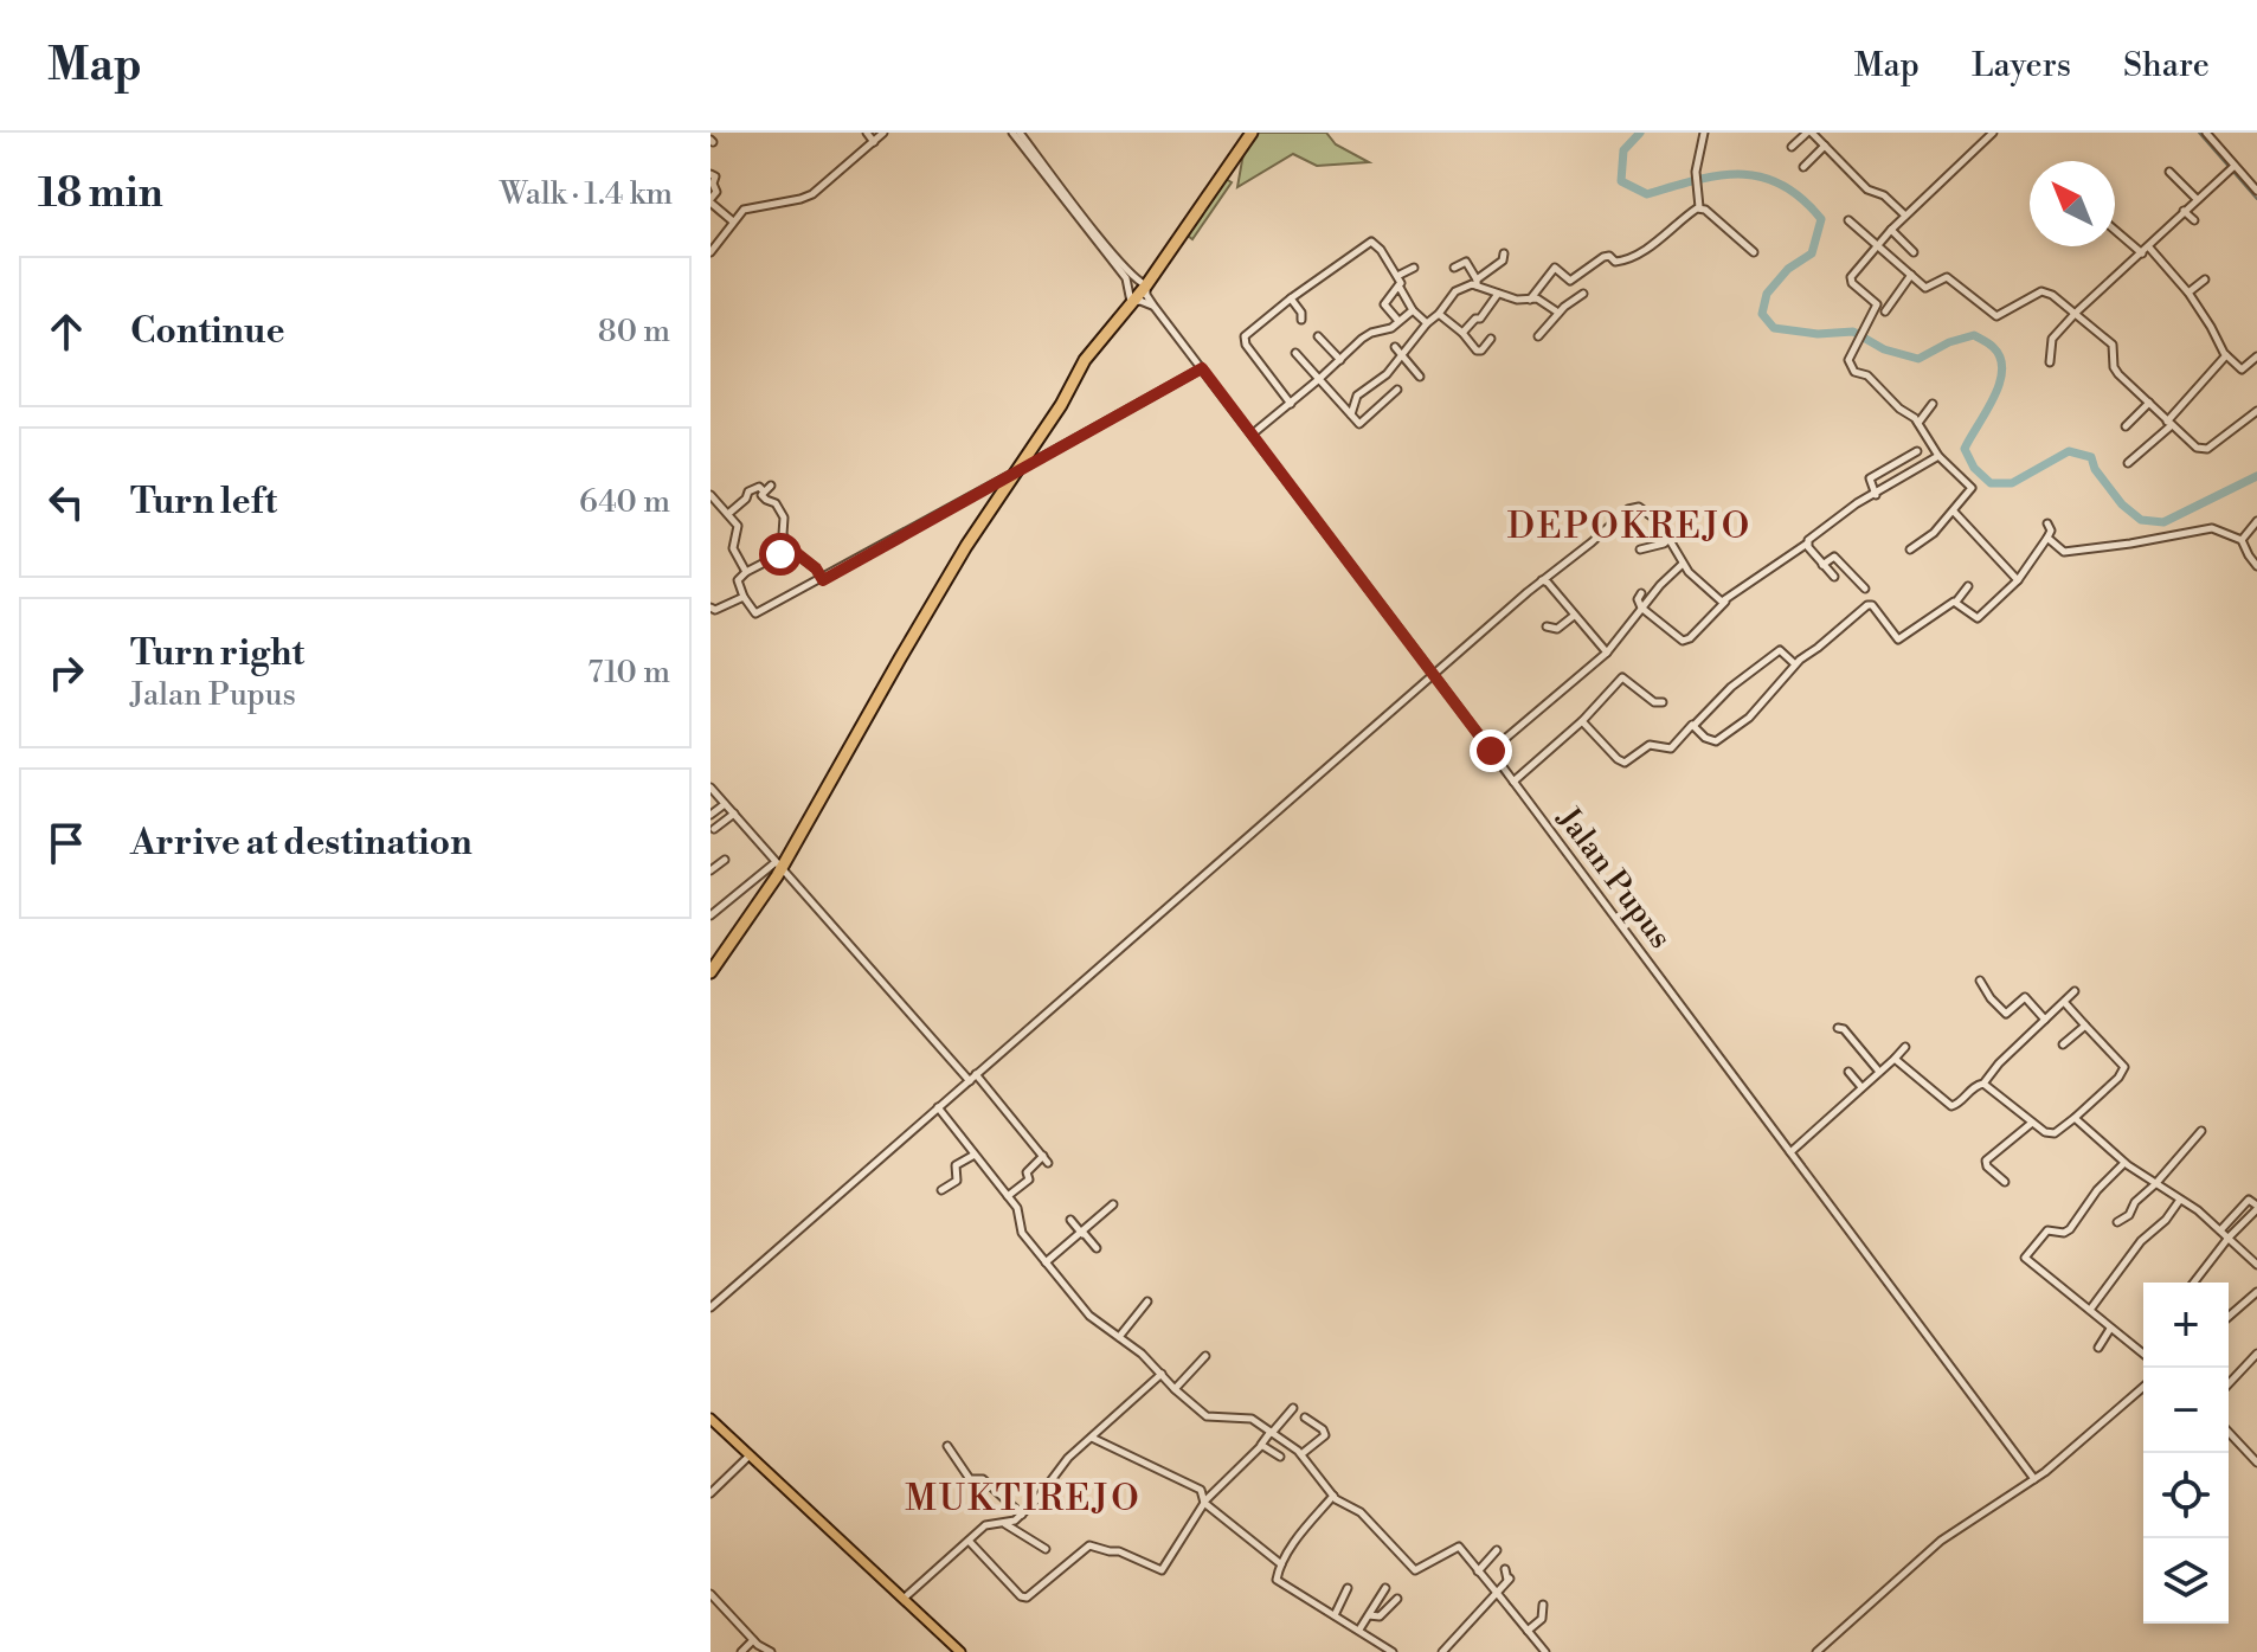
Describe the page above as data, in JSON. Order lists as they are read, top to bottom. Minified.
{"streets":{"street":["Jalan Pupus"]},"districts":["DEPOKREJO","MUKTIREJO"],"north":"top left","page":{"header":"Map","nav":["Map","Layers","Share"],"heading":["18 min","Walk · 1.4 km"],"list":[["Continue","80 m"],["Turn left","640 m"],["Turn right","Jalan Pupus","710 m"],"Arrive at destination"],"map_buttons":["+","−"]}}
